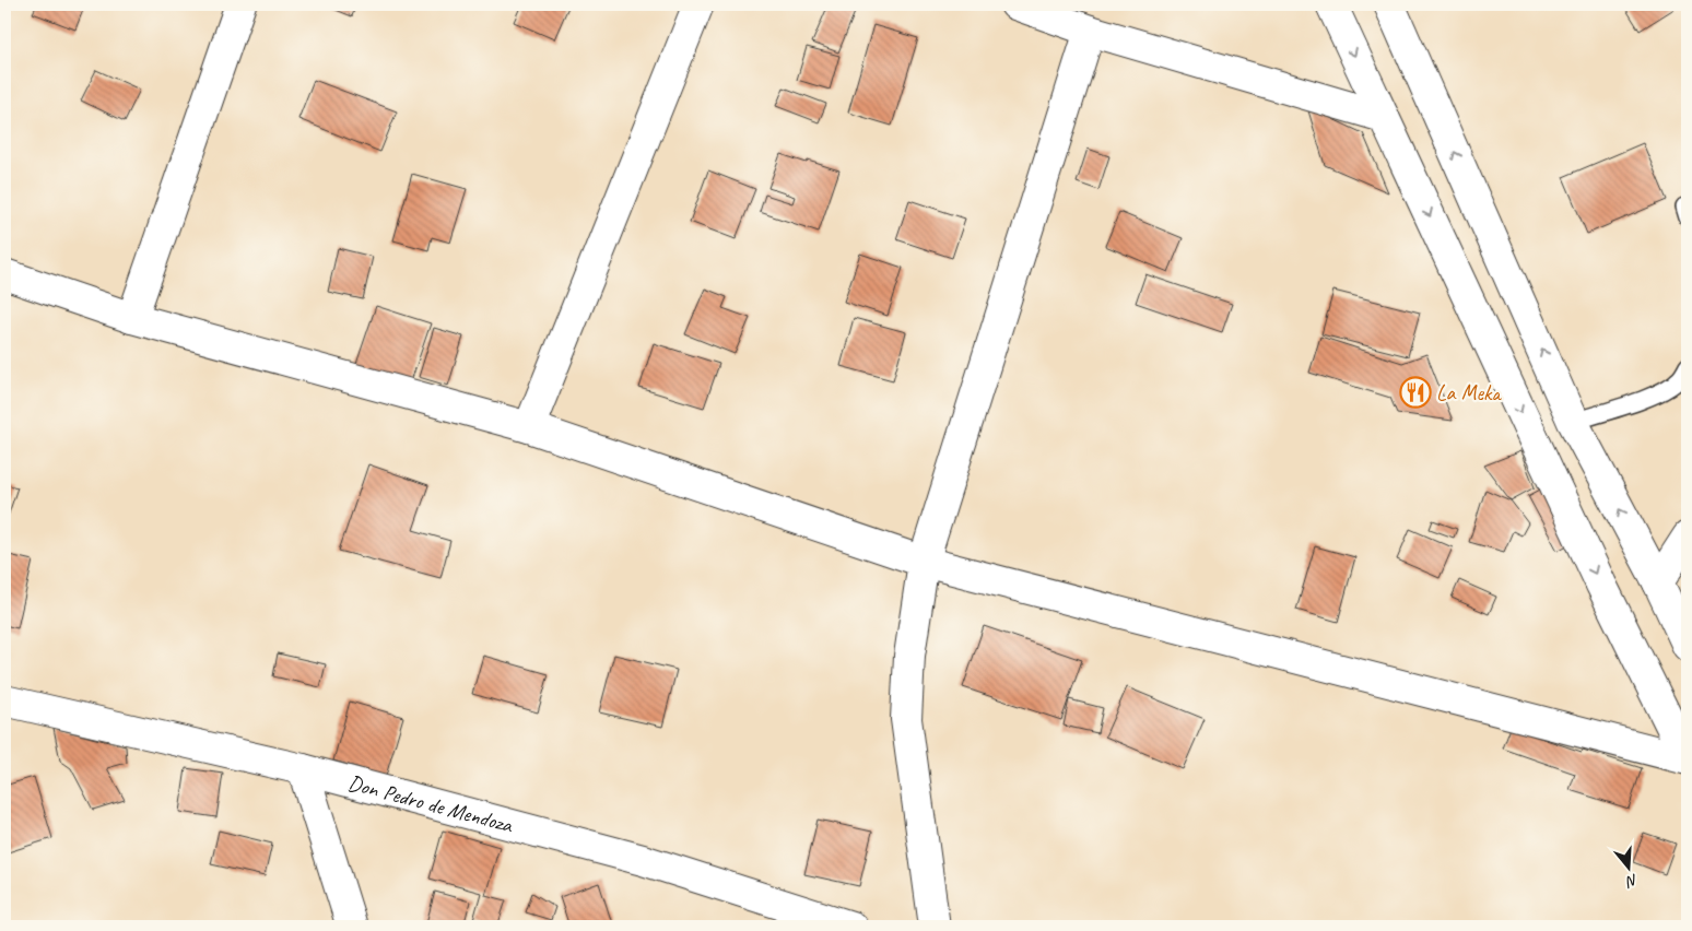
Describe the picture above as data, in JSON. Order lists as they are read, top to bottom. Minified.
{"streets":{"main road":["Don Pedro de Mendoza"]},"places":{"restaurant":["La Meka"]},"north":"bottom"}
